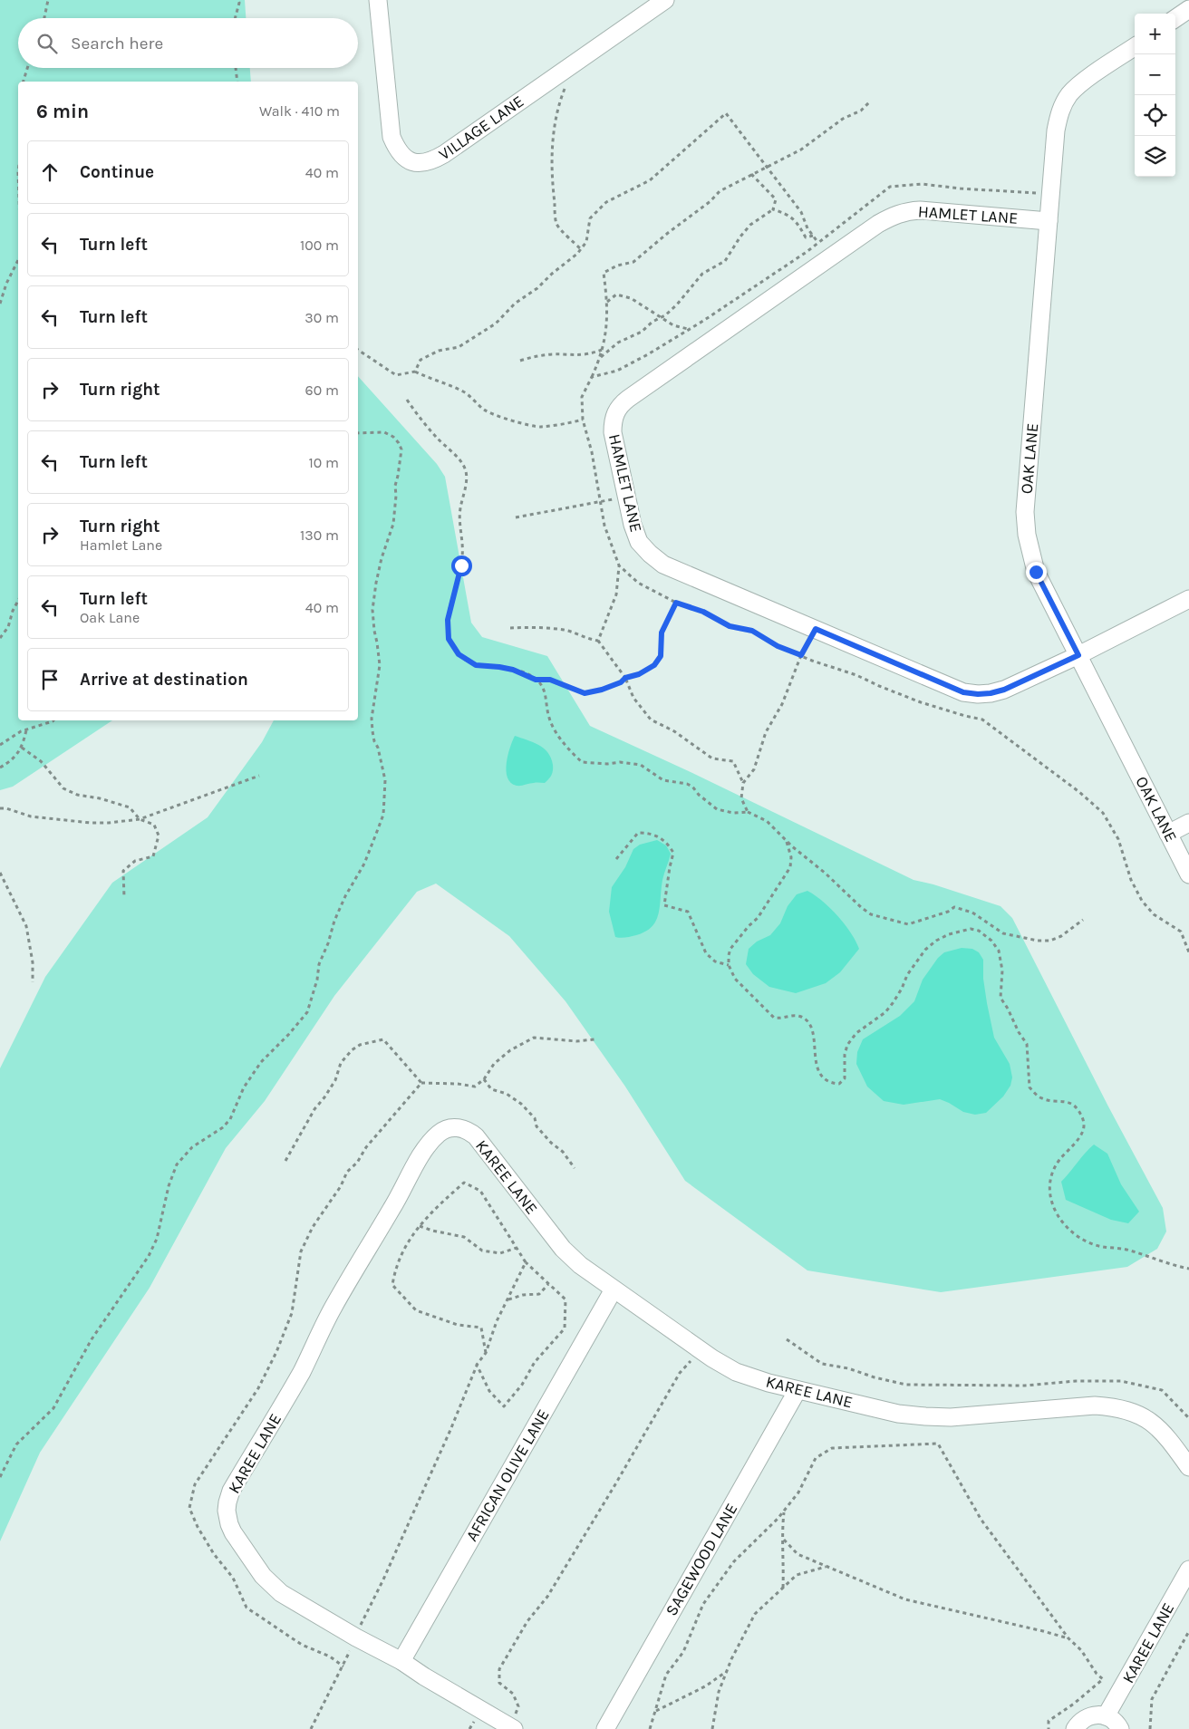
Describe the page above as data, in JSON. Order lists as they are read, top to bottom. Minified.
{"streets":{"street":["VILLAGE LANE","HAMLET LANE","OAK LANE","KAREE LANE","AFRICAN OLIVE LANE","SAGEWOOD LANE"]},"crossings":[["HAMLET LANE","OAK LANE"],["KAREE LANE","AFRICAN OLIVE LANE"],["KAREE LANE","SAGEWOOD LANE"]],"page":{"map_buttons":["+","−"],"search":"Search here","heading":["6 min","Walk · 410 m"],"list":[["Continue","40 m"],["Turn left","100 m"],["Turn left","30 m"],["Turn right","60 m"],["Turn left","10 m"],["Turn right","Hamlet Lane","130 m"],["Turn left","Oak Lane","40 m"],"Arrive at destination"]}}
